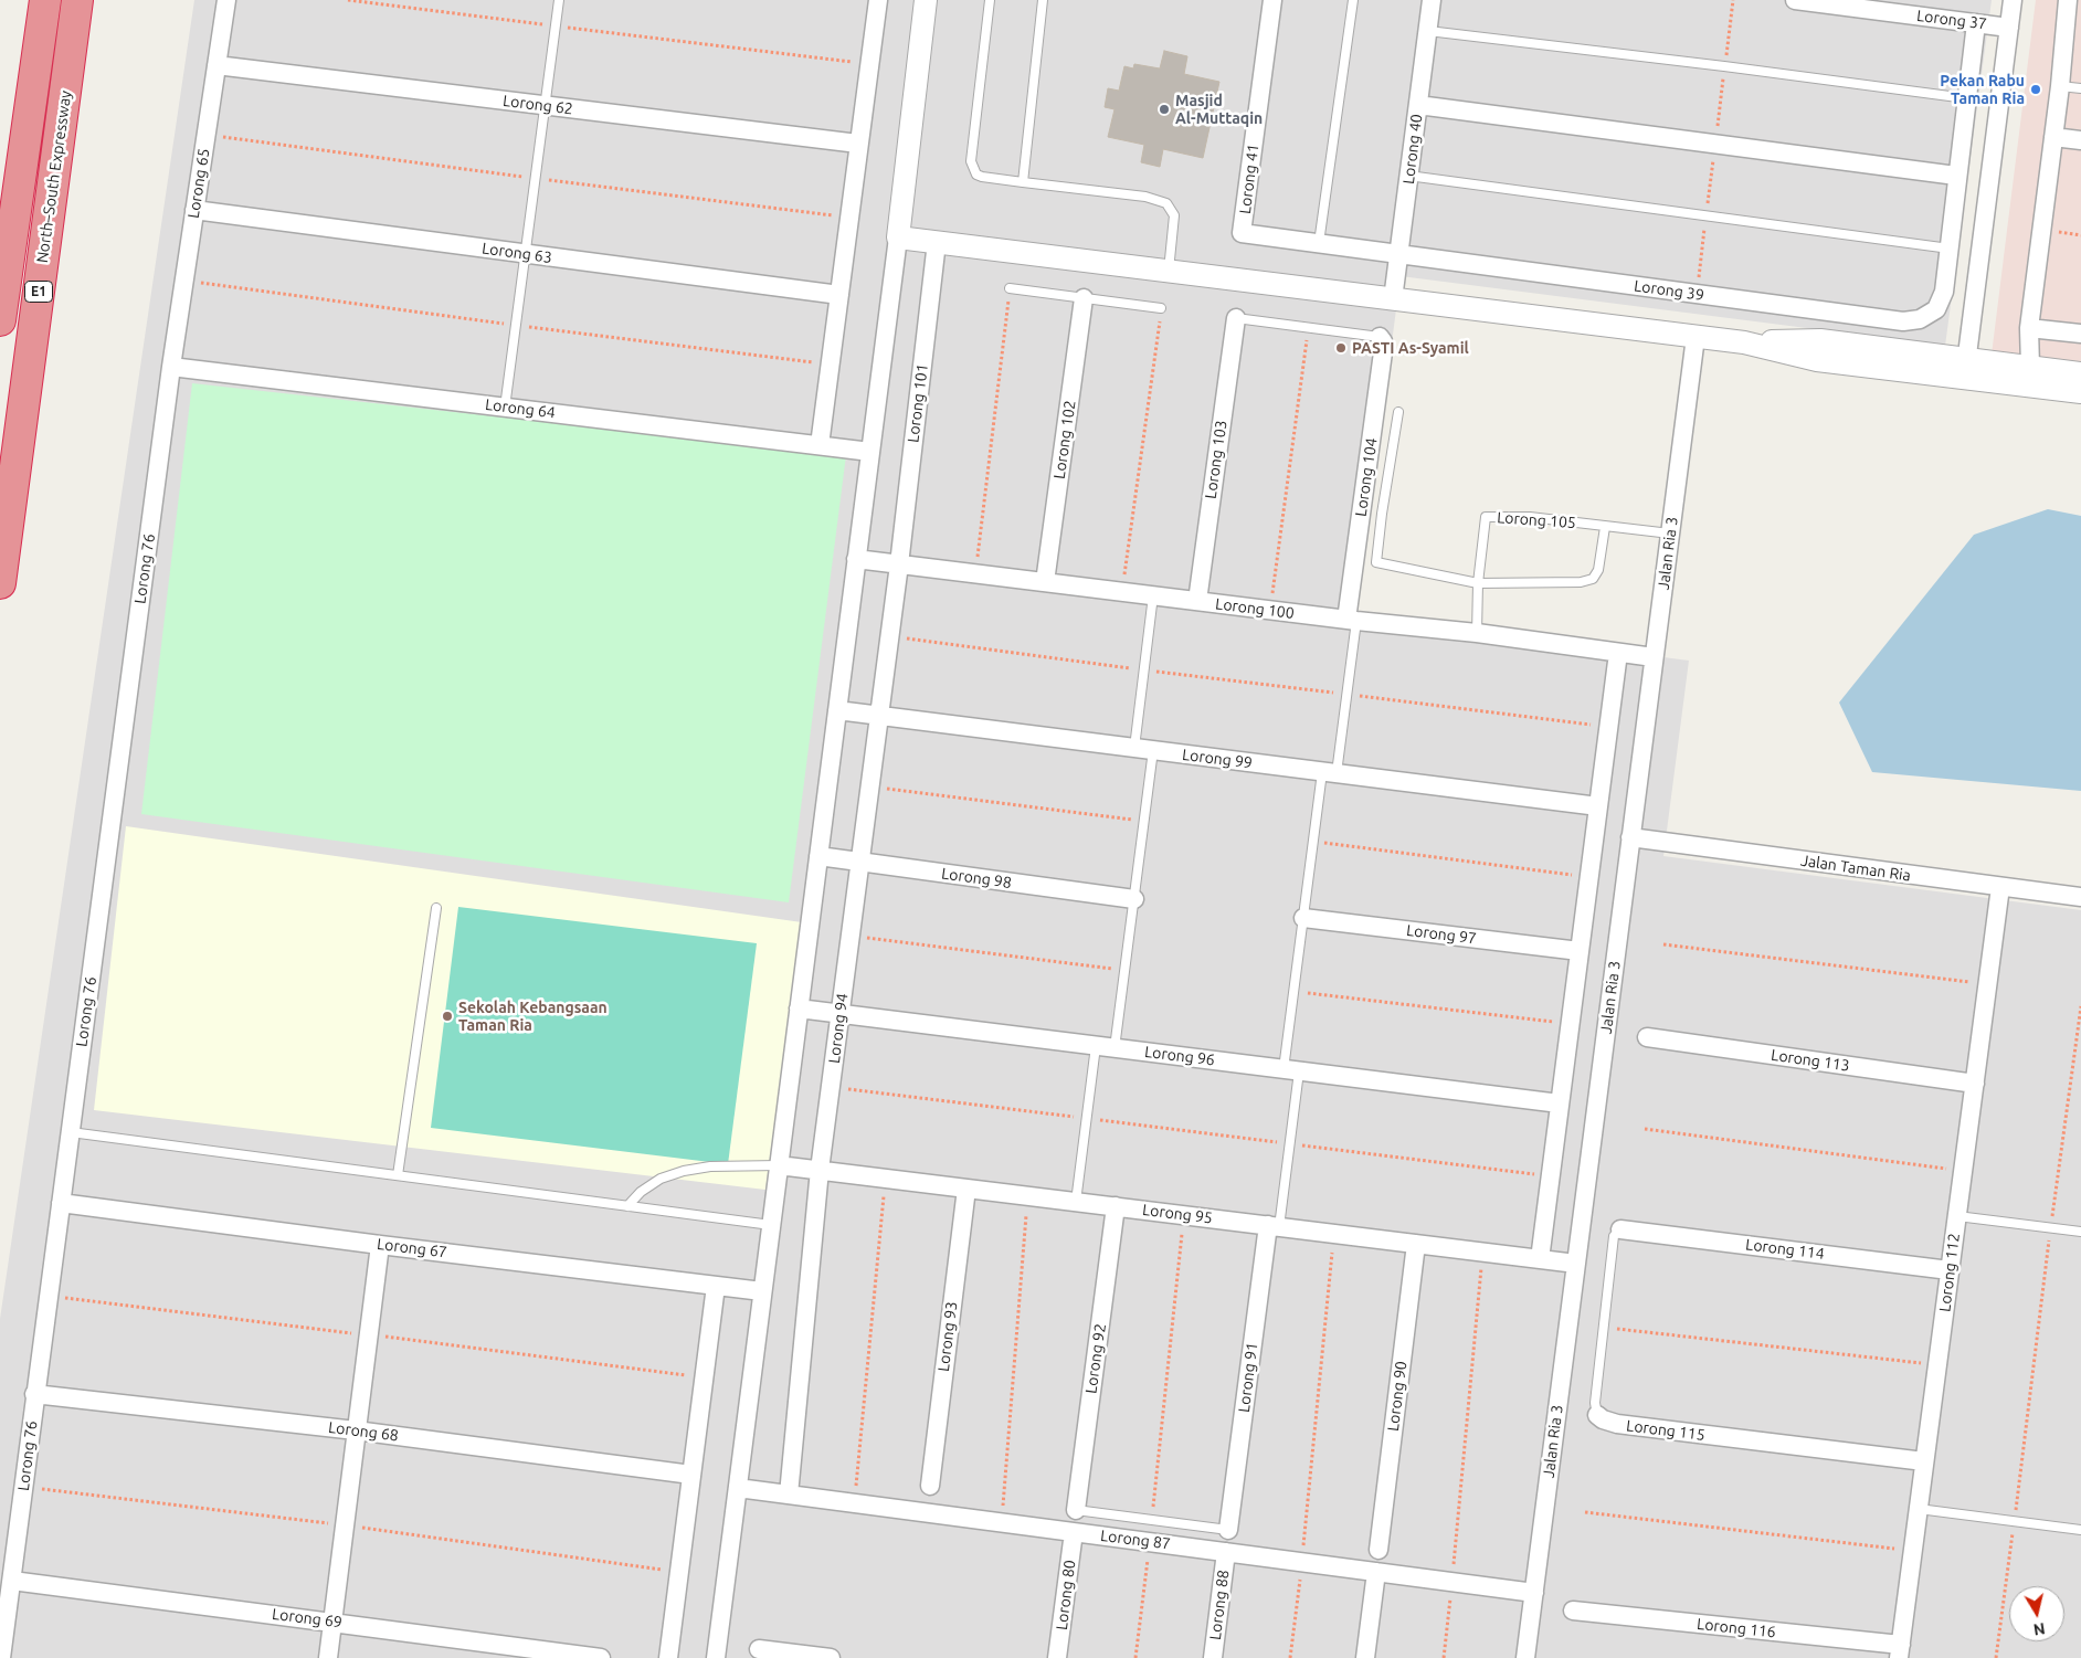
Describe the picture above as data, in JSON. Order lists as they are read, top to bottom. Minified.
{"streets":{"highway":["North–South Expressway","E1"],"street":["Lorong 37","Lorong 62","Lorong 40","Lorong 41","Lorong 65","Lorong 63","Lorong 39","Lorong 101","Lorong 64","Lorong 102","Lorong 103","Lorong 104","Jalan Ria 3","Lorong 76","Lorong 100","Lorong 99","Jalan Taman Ria","Lorong 98","Lorong 97","Lorong 94","Lorong 96","Lorong 113","Lorong 95","Lorong 67","Lorong 114","Lorong 112","Lorong 93","Lorong 92","Lorong 91","Lorong 90","Lorong 115","Lorong 68","Lorong 87","Lorong 80","Lorong 88","Lorong 69","Lorong 116"],"lane":["Lorong 105"]},"crossings":[["Lorong 62","Lorong 65"],["Lorong 40","Lorong 41"],["Lorong 40","Lorong 39"],["Lorong 41","Lorong 39"],["Lorong 65","Lorong 63"],["Lorong 65","Lorong 64"],["Lorong 65","Lorong 76"],["Lorong 101","Lorong 100"],["Lorong 101","Lorong 94"],["Lorong 64","Lorong 76"],["Lorong 102","Lorong 100"],["Lorong 103","Lorong 100"],["Lorong 104","Lorong 100"],["Lorong 105","Jalan Ria 3"],["Lorong 105","Lorong 100"],["Jalan Ria 3","Lorong 100"],["Jalan Ria 3","Jalan Taman Ria"],["Jalan Ria 3","Lorong 95"],["Jalan Ria 3","Lorong 87"],["Lorong 76","Lorong 67"],["Lorong 76","Lorong 68"],["Lorong 76","Lorong 69"],["Lorong 100","Lorong 94"],["Lorong 99","Lorong 94"],["Jalan Taman Ria","Lorong 112"],["Lorong 98","Lorong 94"],["Lorong 94","Lorong 96"],["Lorong 94","Lorong 95"],["Lorong 94","Lorong 87"],["Lorong 113","Lorong 112"],["Lorong 95","Lorong 93"],["Lorong 95","Lorong 92"],["Lorong 95","Lorong 91"],["Lorong 95","Lorong 90"],["Lorong 114","Lorong 112"],["Lorong 114","Lorong 115"],["Lorong 112","Lorong 115"],["Lorong 112","Lorong 116"],["Lorong 87","Lorong 80"],["Lorong 87","Lorong 88"]],"places":["Pekan Rabu Taman Ria","Masjid Al-Muttaqin","PASTI As-Syamil","Sekolah Kebangsaan Taman Ria"],"north":"bottom"}
